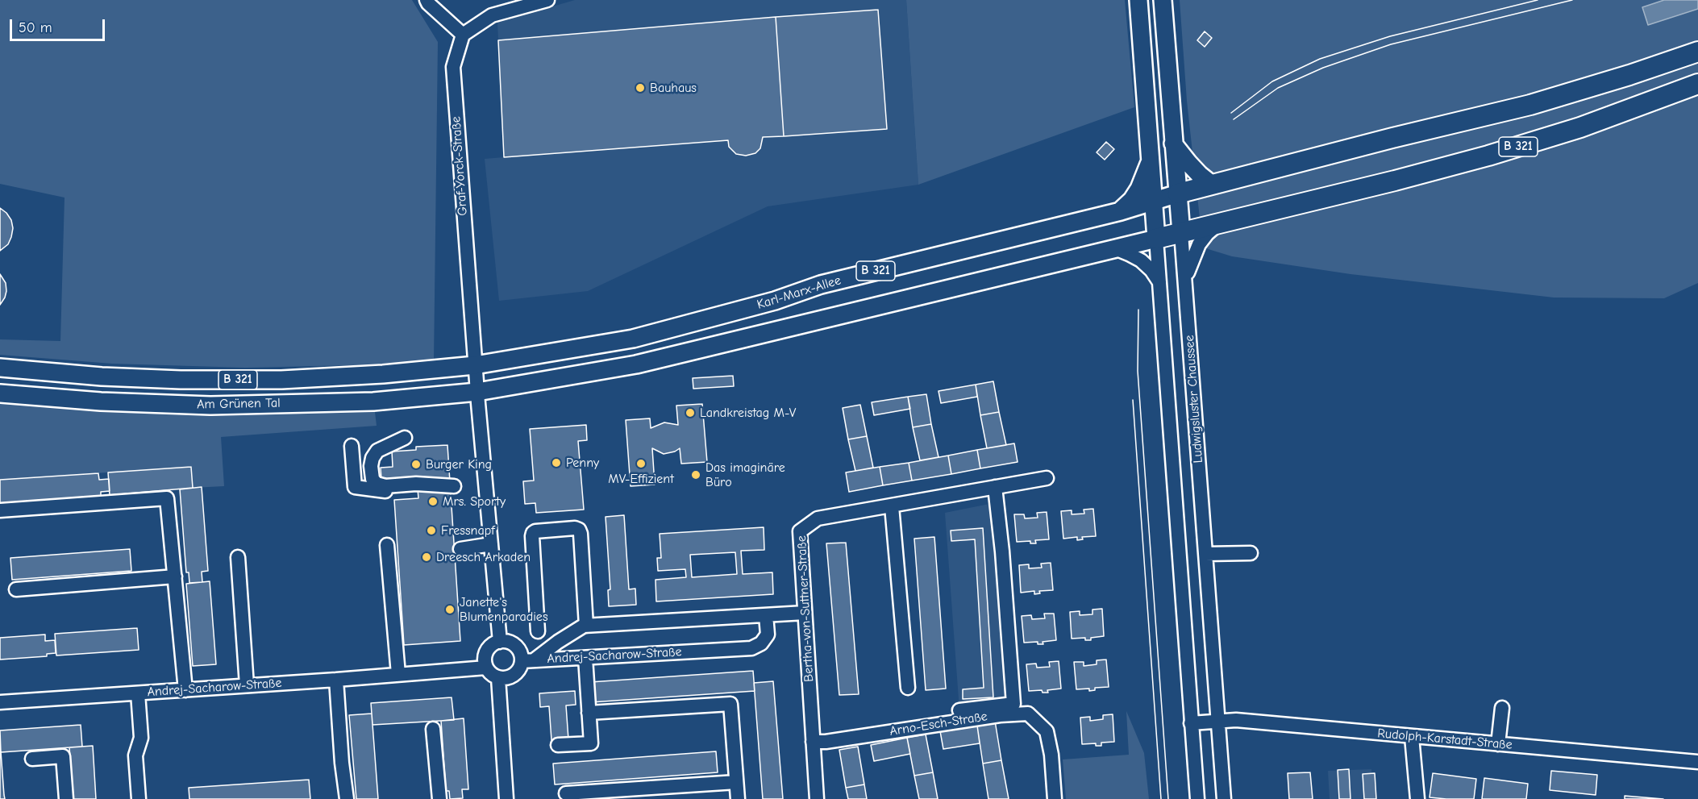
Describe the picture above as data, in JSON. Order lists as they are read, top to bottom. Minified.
{"streets":{"highway":["B 321"],"main road":["Karl-Marx-Allee","Ludwigsluster Chaussee","Am Grünen Tal"],"street":["Graf-Yorck-Straße","Bertha-von-Suttner-Straße","Andrej-Sacharow-Straße","Arno-Esch-Straße","Rudolph-Karstadt-Straße"]},"crossings":[["B 321","Graf-Yorck-Straße"],["B 321","Karl-Marx-Allee"],["B 321","Ludwigsluster Chaussee"],["B 321","Am Grünen Tal"],["Graf-Yorck-Straße","Karl-Marx-Allee"],["Graf-Yorck-Straße","Am Grünen Tal"],["Graf-Yorck-Straße","Andrej-Sacharow-Straße"],["Karl-Marx-Allee","Am Grünen Tal"],["Ludwigsluster Chaussee","Rudolph-Karstadt-Straße"],["Bertha-von-Suttner-Straße","Andrej-Sacharow-Straße"],["Bertha-von-Suttner-Straße","Arno-Esch-Straße"]],"places":["Bauhaus","Landkreistag M-V","Penny","MV-Effizient","Burger King","Das imaginäre Büro","Mrs. Sporty","Fressnapf","Dreesch Arkaden","Janette's Blumenparadies"],"scale_bar":"50 m"}
